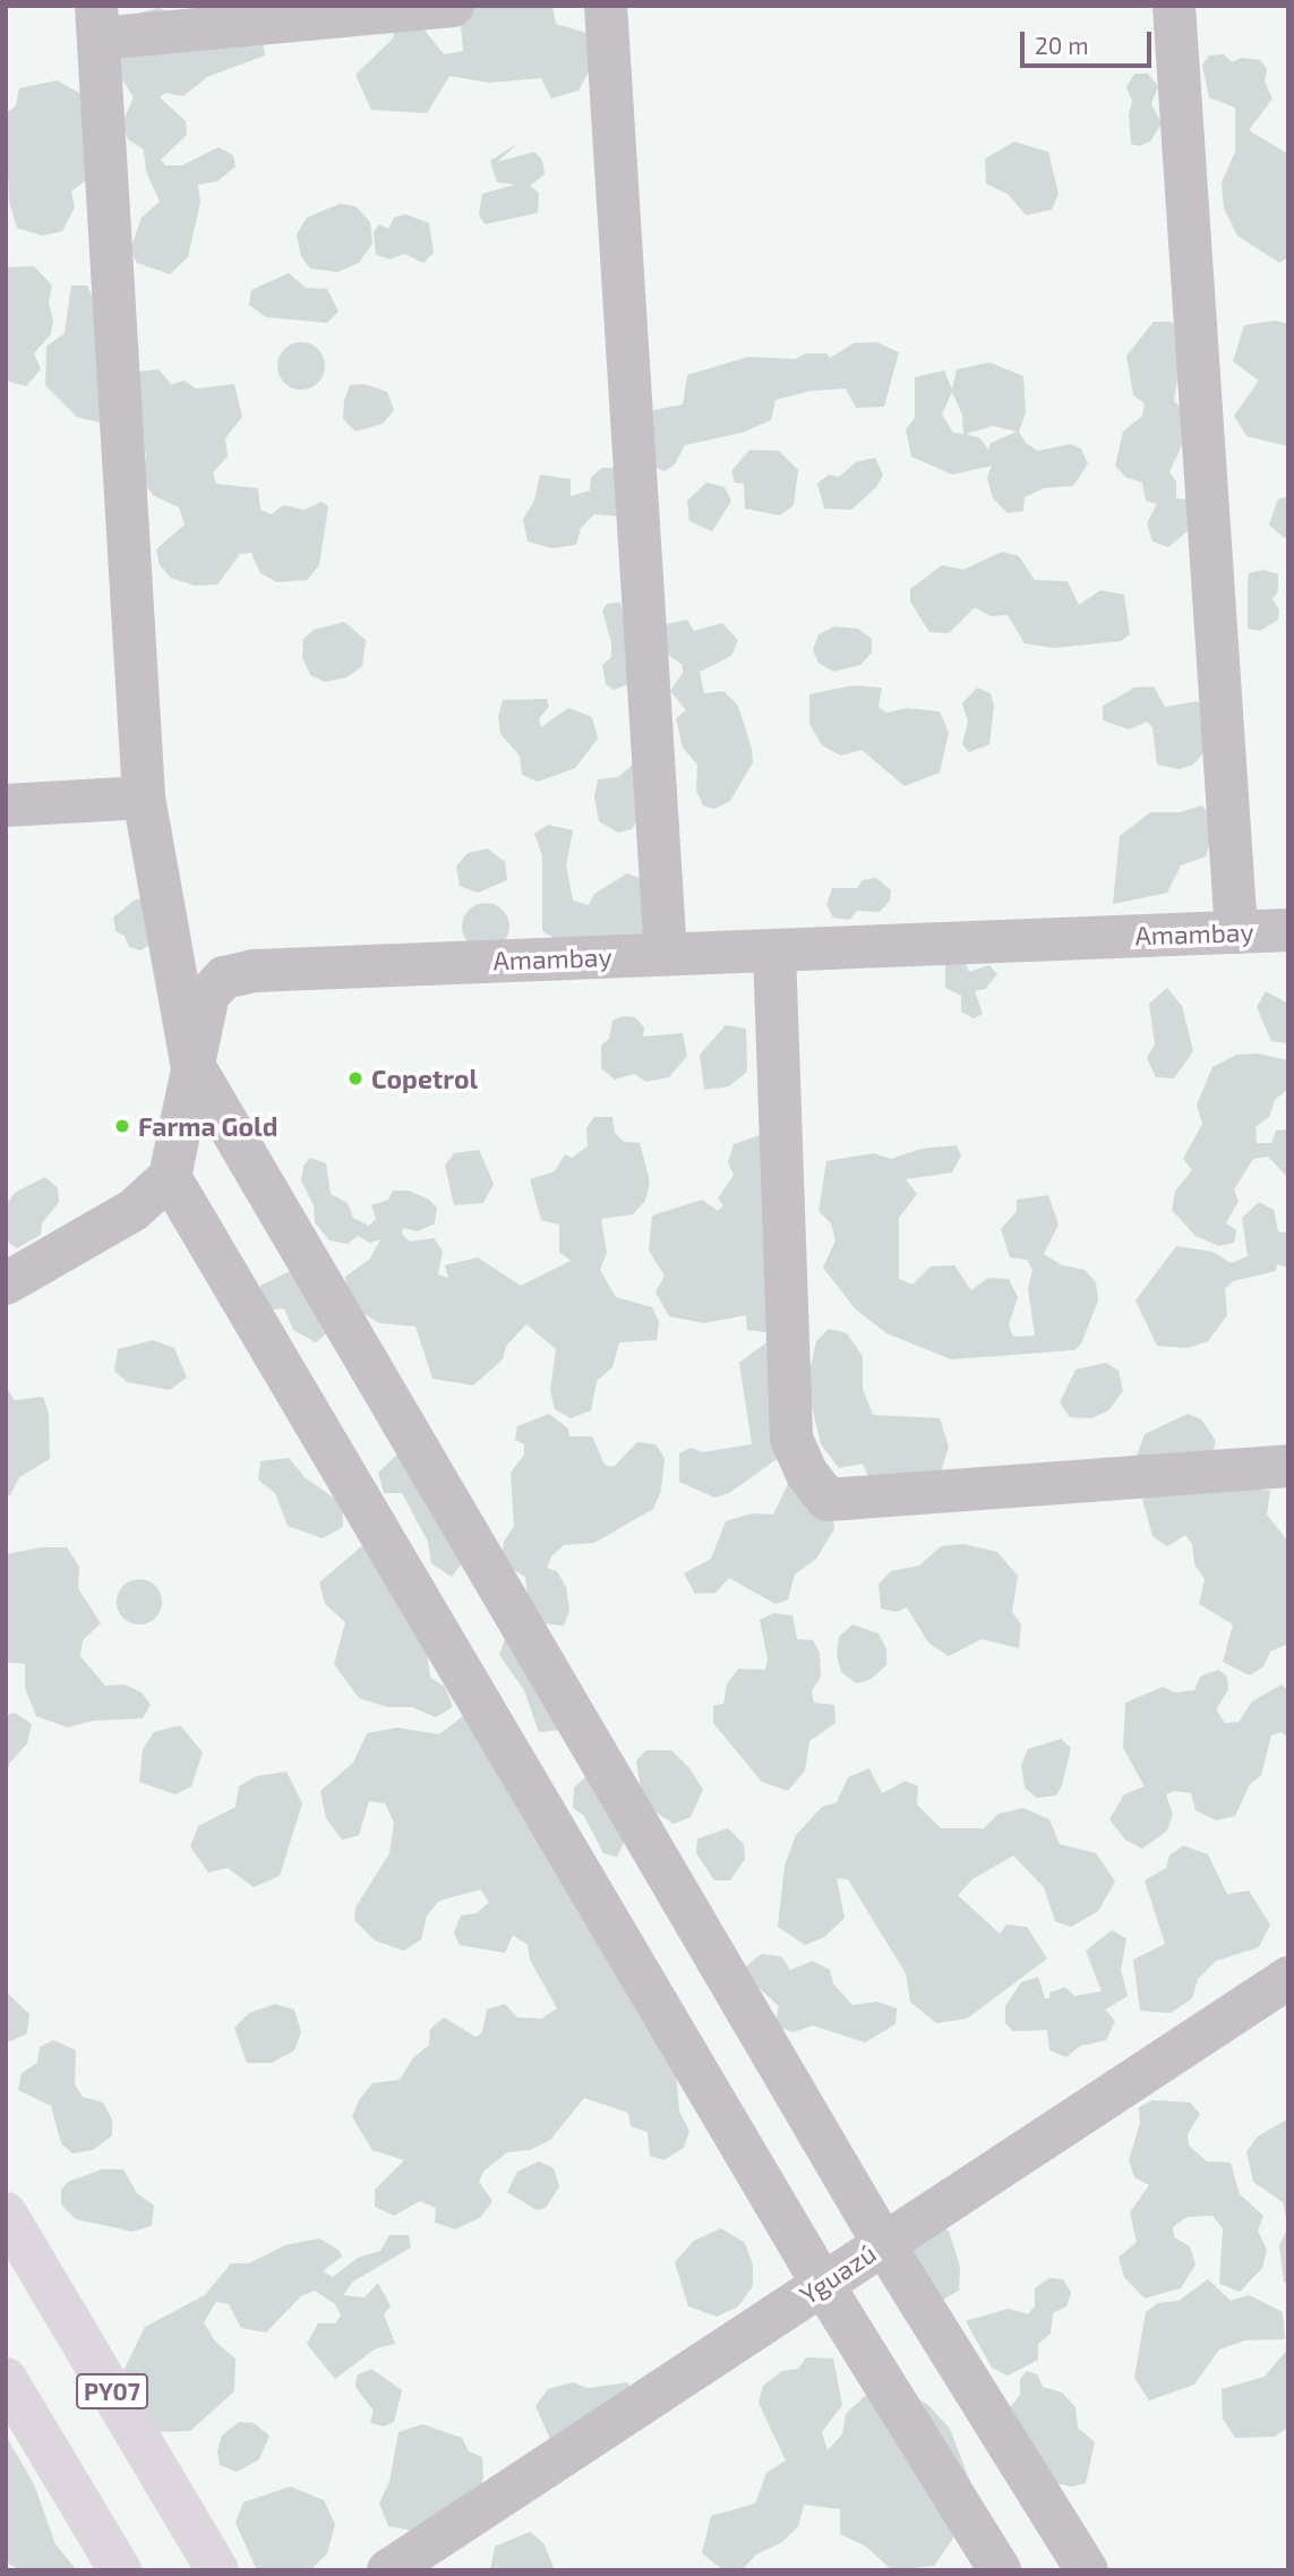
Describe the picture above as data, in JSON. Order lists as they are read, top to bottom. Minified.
{"streets":{"main road":["PY07"],"street":["Amambay","Yguazú"]},"places":["Copetrol","Farma Gold"],"scale_bar":"20 m"}
